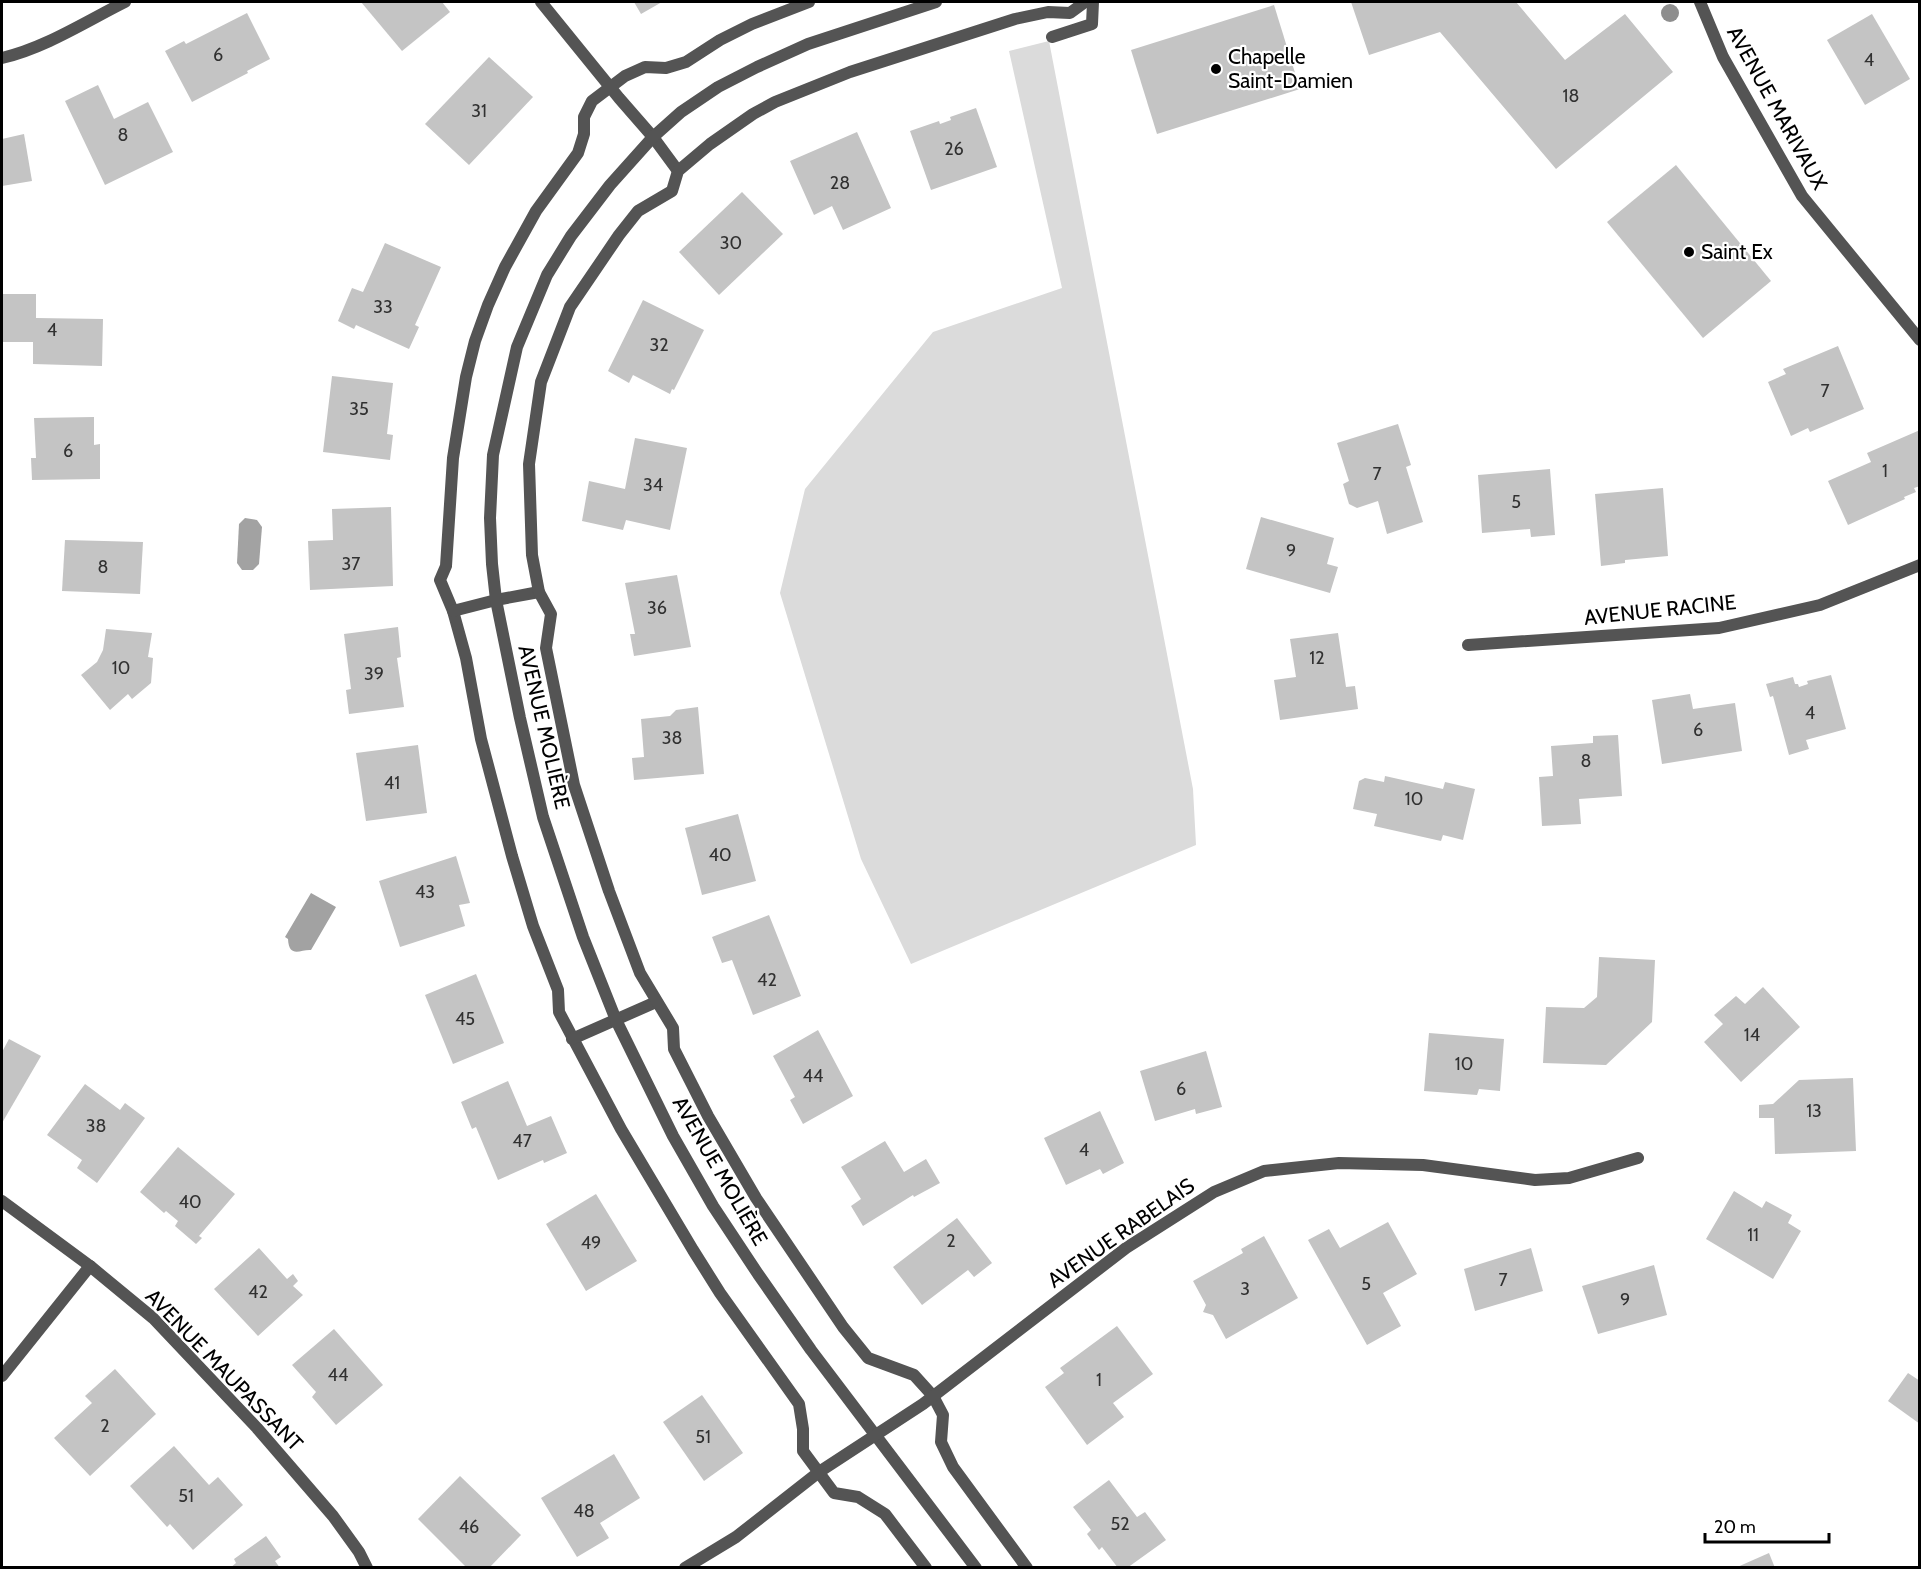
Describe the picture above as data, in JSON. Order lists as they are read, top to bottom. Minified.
{"streets":{"street":["AVENUE MARIVAUX","AVENUE RACINE","AVENUE MOLIÈRE","AVENUE RABELAIS","AVENUE MAUPASSANT"]},"crossings":[["AVENUE MOLIÈRE","AVENUE RABELAIS"]],"places":["Chapelle Saint-Damien","Saint Ex"],"house_numbers":["6","4","18","31","8","26","28","30","33","4","32","7","35","6","1","7","34","5","9","37","8","36","12","10","39","4","6","38","8","41","10","40","43","42","45","14","10","44","6","13","38","47","4","40","11","2","49","7","5","3","42","9","44","1","2","51","51","48","52","46"],"scale_bar":"20 m"}
